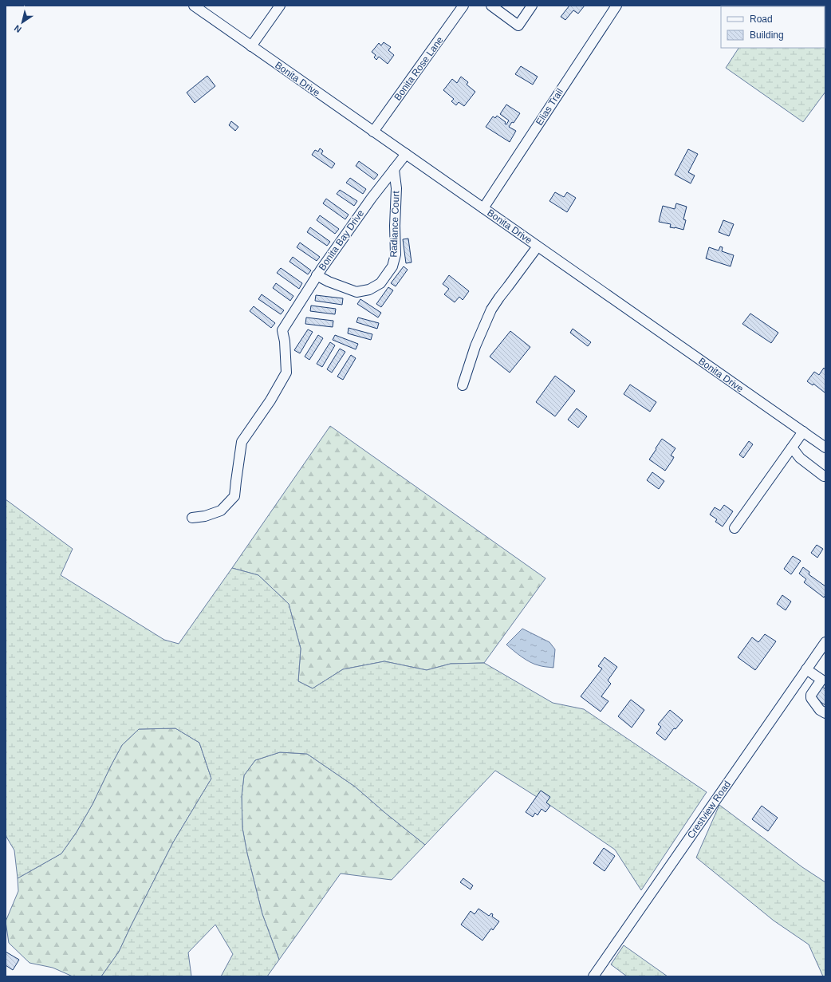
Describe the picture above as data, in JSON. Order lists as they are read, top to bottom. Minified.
{"streets":{"street":["Bonita Rose Lane","Bonita Drive","Elias Trail","Radiance Court","Bonita Bay Drive","Crestview Road"]},"crossings":[["Bonita Rose Lane","Bonita Drive"],["Bonita Drive","Elias Trail"],["Bonita Drive","Bonita Bay Drive"],["Radiance Court","Bonita Bay Drive"]],"legend":["Road","Building"],"north":"bottom left"}
